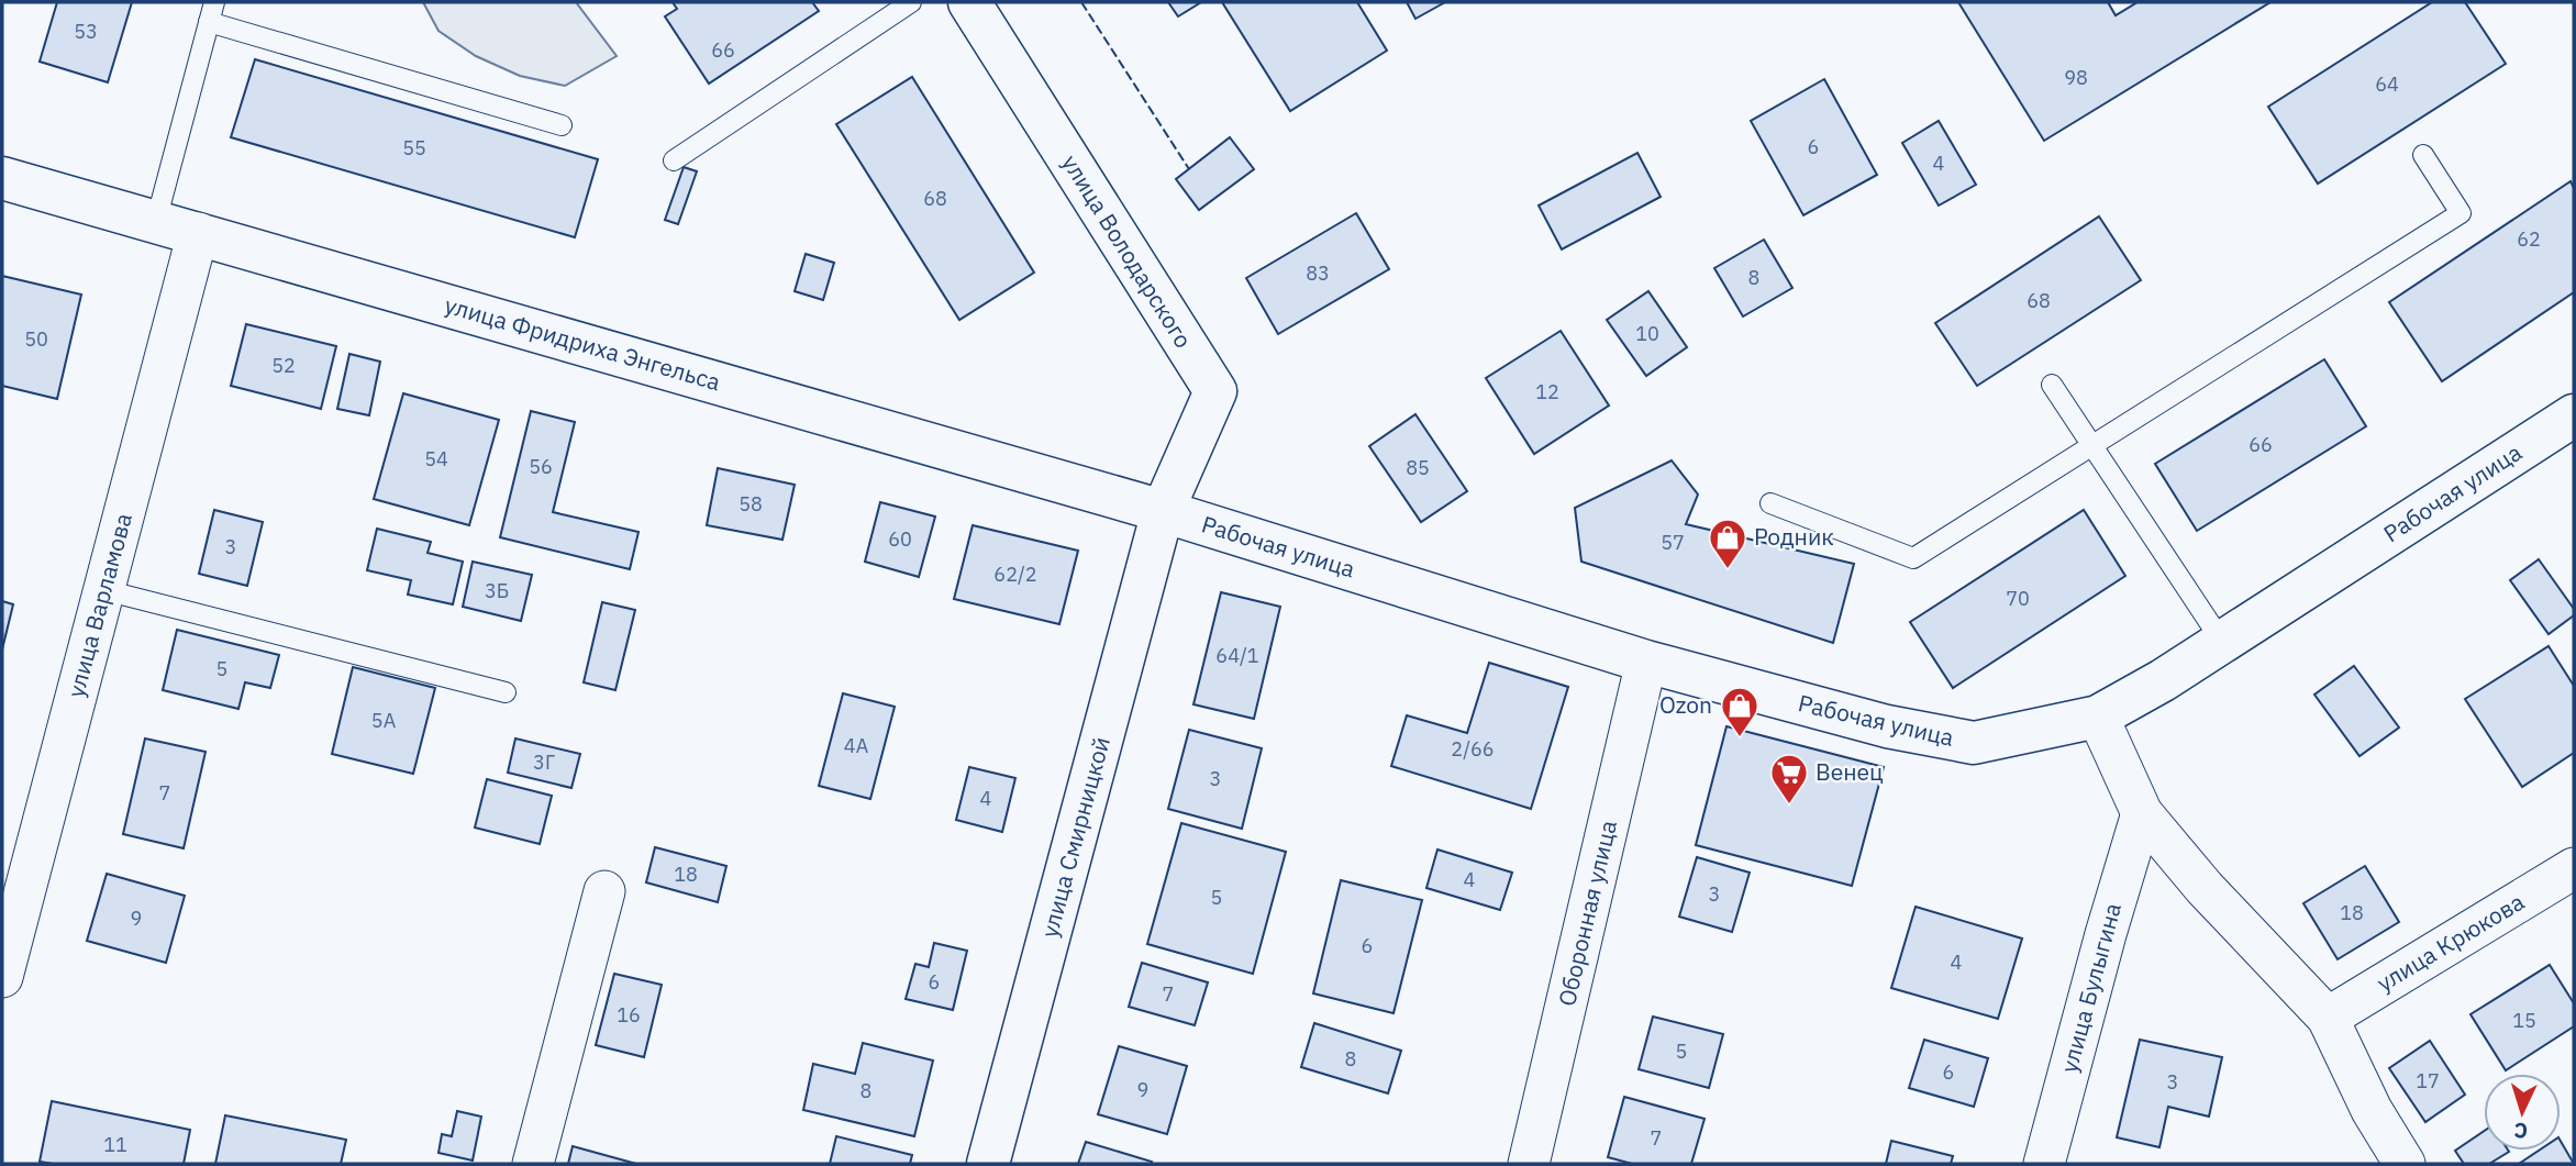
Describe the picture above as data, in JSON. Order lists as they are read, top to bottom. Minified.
{"streets":{"main road":["улица Володарского","улица Фридриха Энгельса","Рабочая улица","улица Смирницкой"],"street":["улица Варламова","Оборонная улица","улица Крюкова","улица Булыгина"]},"crossings":[["улица Володарского","улица Фридриха Энгельса"],["улица Володарского","Рабочая улица"],["улица Володарского","улица Смирницкой"],["улица Фридриха Энгельса","Рабочая улица"],["улица Фридриха Энгельса","улица Варламова"],["улица Фридриха Энгельса","улица Смирницкой"],["Рабочая улица","улица Смирницкой"],["Рабочая улица","Оборонная улица"]],"places":{"shop":["Родник","Ozon"],"supermarket":["Венец"]},"house_numbers":["53","66","98","64","6","55","4","68","62","83","8","68","10","50","52","12","66","54","56","85","58","60","57","3","62/2","3Б","70","64/1","5","5А","4А","2/66","3Г","3","7","4","18","4","3","5","18","9","6","4","6","7","16","15","5","8","6","17","3","9","8","7","11"],"north":"bottom"}
